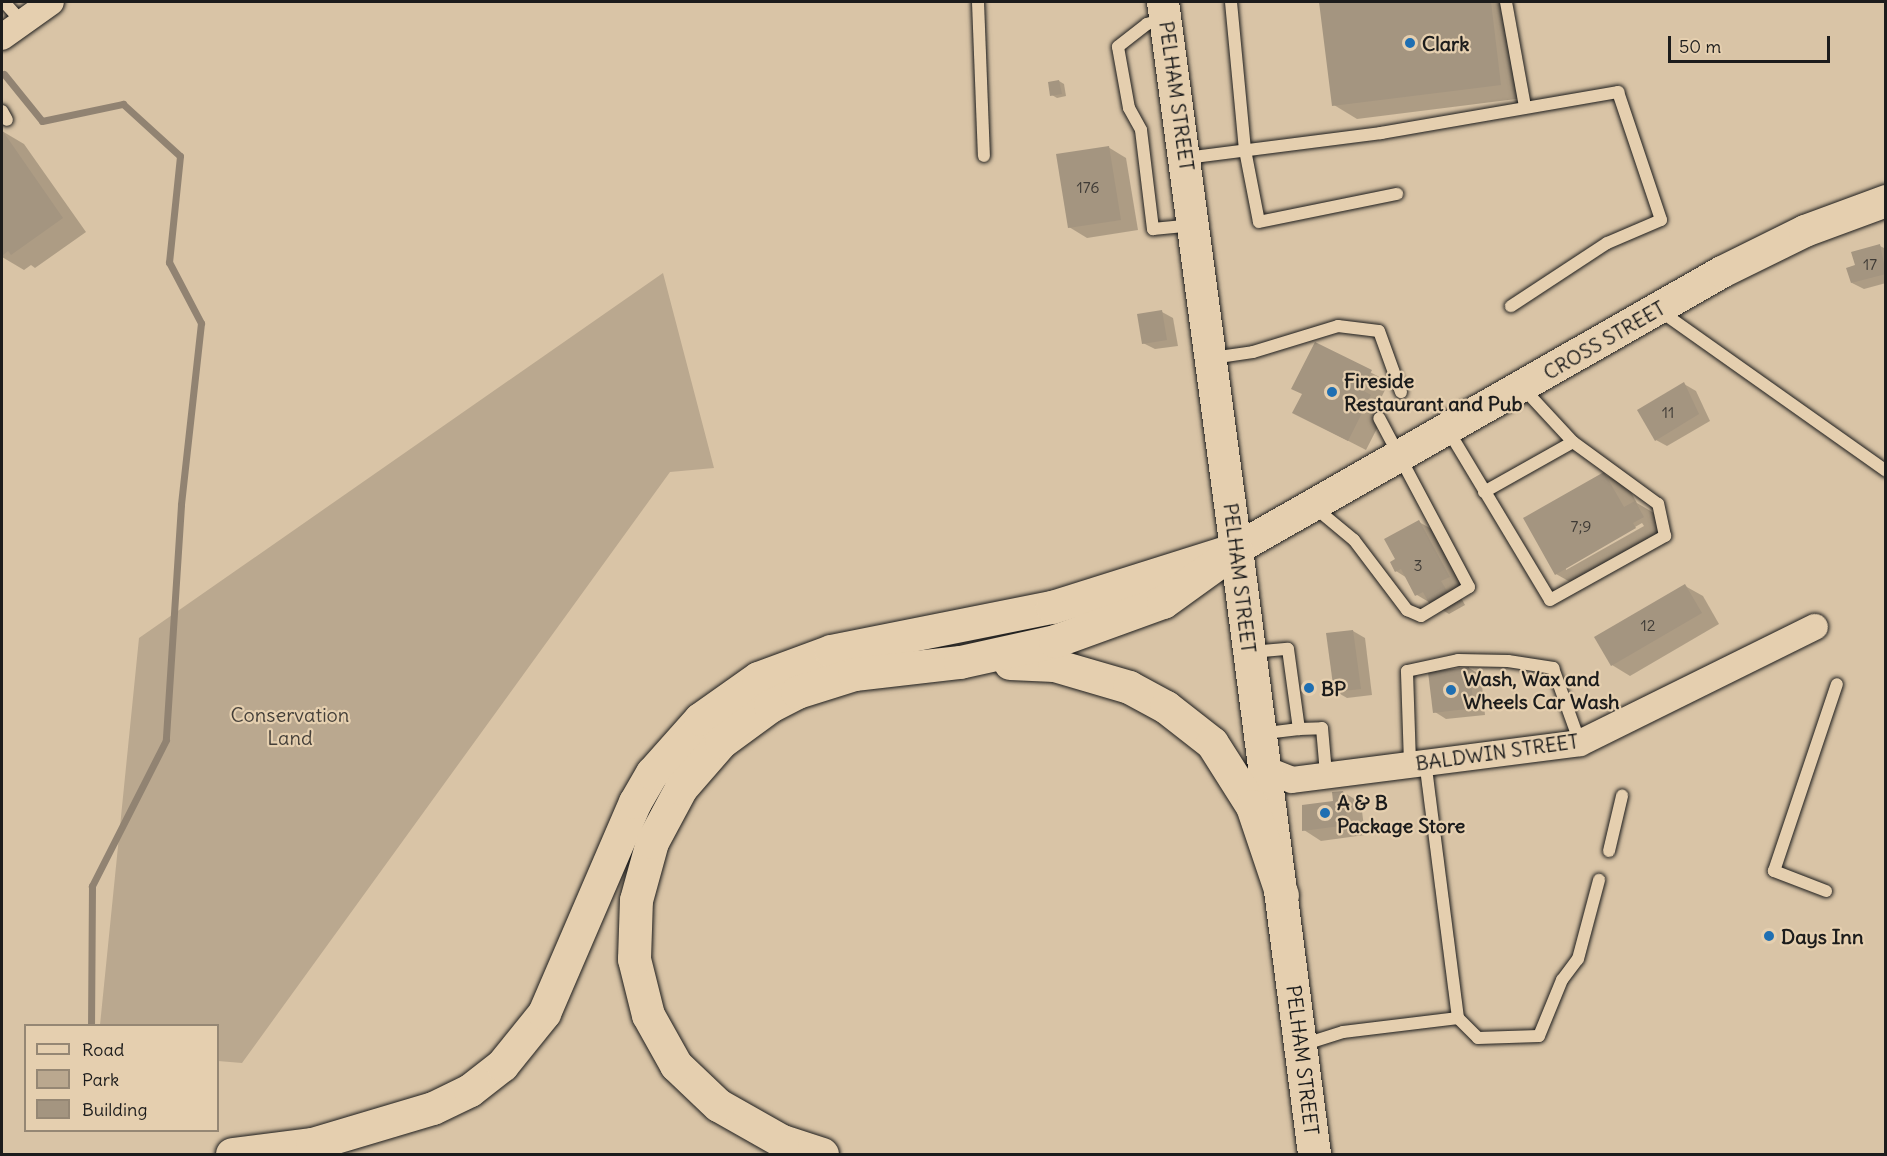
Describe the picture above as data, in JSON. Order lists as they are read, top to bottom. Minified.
{"streets":{"main road":["PELHAM STREET"],"street":["CROSS STREET","BALDWIN STREET"]},"crossings":[["PELHAM STREET","CROSS STREET"],["PELHAM STREET","BALDWIN STREET"]],"parks":["Conservation Land"],"places":["Clark","Fireside Restaurant and Pub","BP","Wash, Wax and Wheels Car Wash","A & B Package Store","Days Inn"],"house_numbers":["176","17","11","7;9","3","12"],"legend":["Road","Park","Building"],"scale_bar":"50 m"}
